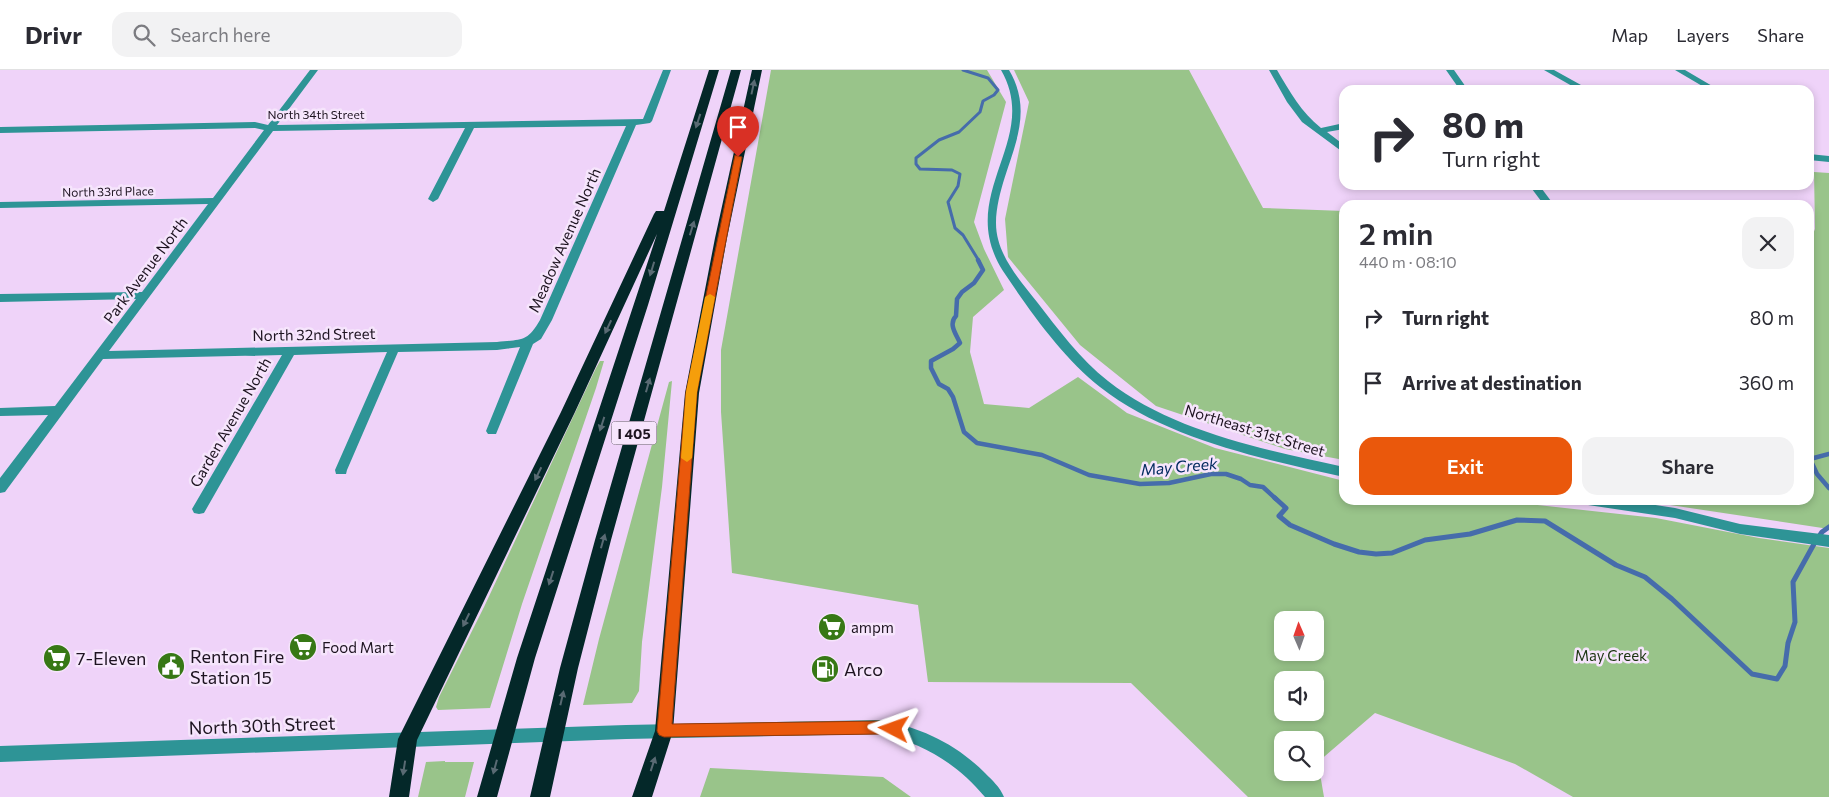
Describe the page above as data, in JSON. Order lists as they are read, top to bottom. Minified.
{"streets":{"highway":["I 405"],"street":["North 34th Street","North 33rd Place","Meadow Avenue North","Park Avenue North","North 32nd Street","Garden Avenue North","Northeast 31st Street","North 30th Street"]},"crossings":[["North 34th Street","Meadow Avenue North"],["North 34th Street","Park Avenue North"],["North 33rd Place","Park Avenue North"],["Meadow Avenue North","North 32nd Street"],["Park Avenue North","North 32nd Street"],["North 32nd Street","Garden Avenue North"]],"water":["May Creek"],"parks":["May Creek"],"places":{"supermarket":["ampm","Food Mart","7-Eleven"],"public building":["Renton Fire Station 15"],"fuel station":["Arco"]},"north":"top","page":{"header":"Drivr","search":"Search here","nav":["Map","Layers","Share"],"turn":["80 m","Turn right"],"heading":["2 min","440 m · 08:10"],"list":[{"name":"Turn right","value":"80 m"},{"name":"Arrive at destination","value":"360 m"}],"buttons":["Exit","Share"]}}
